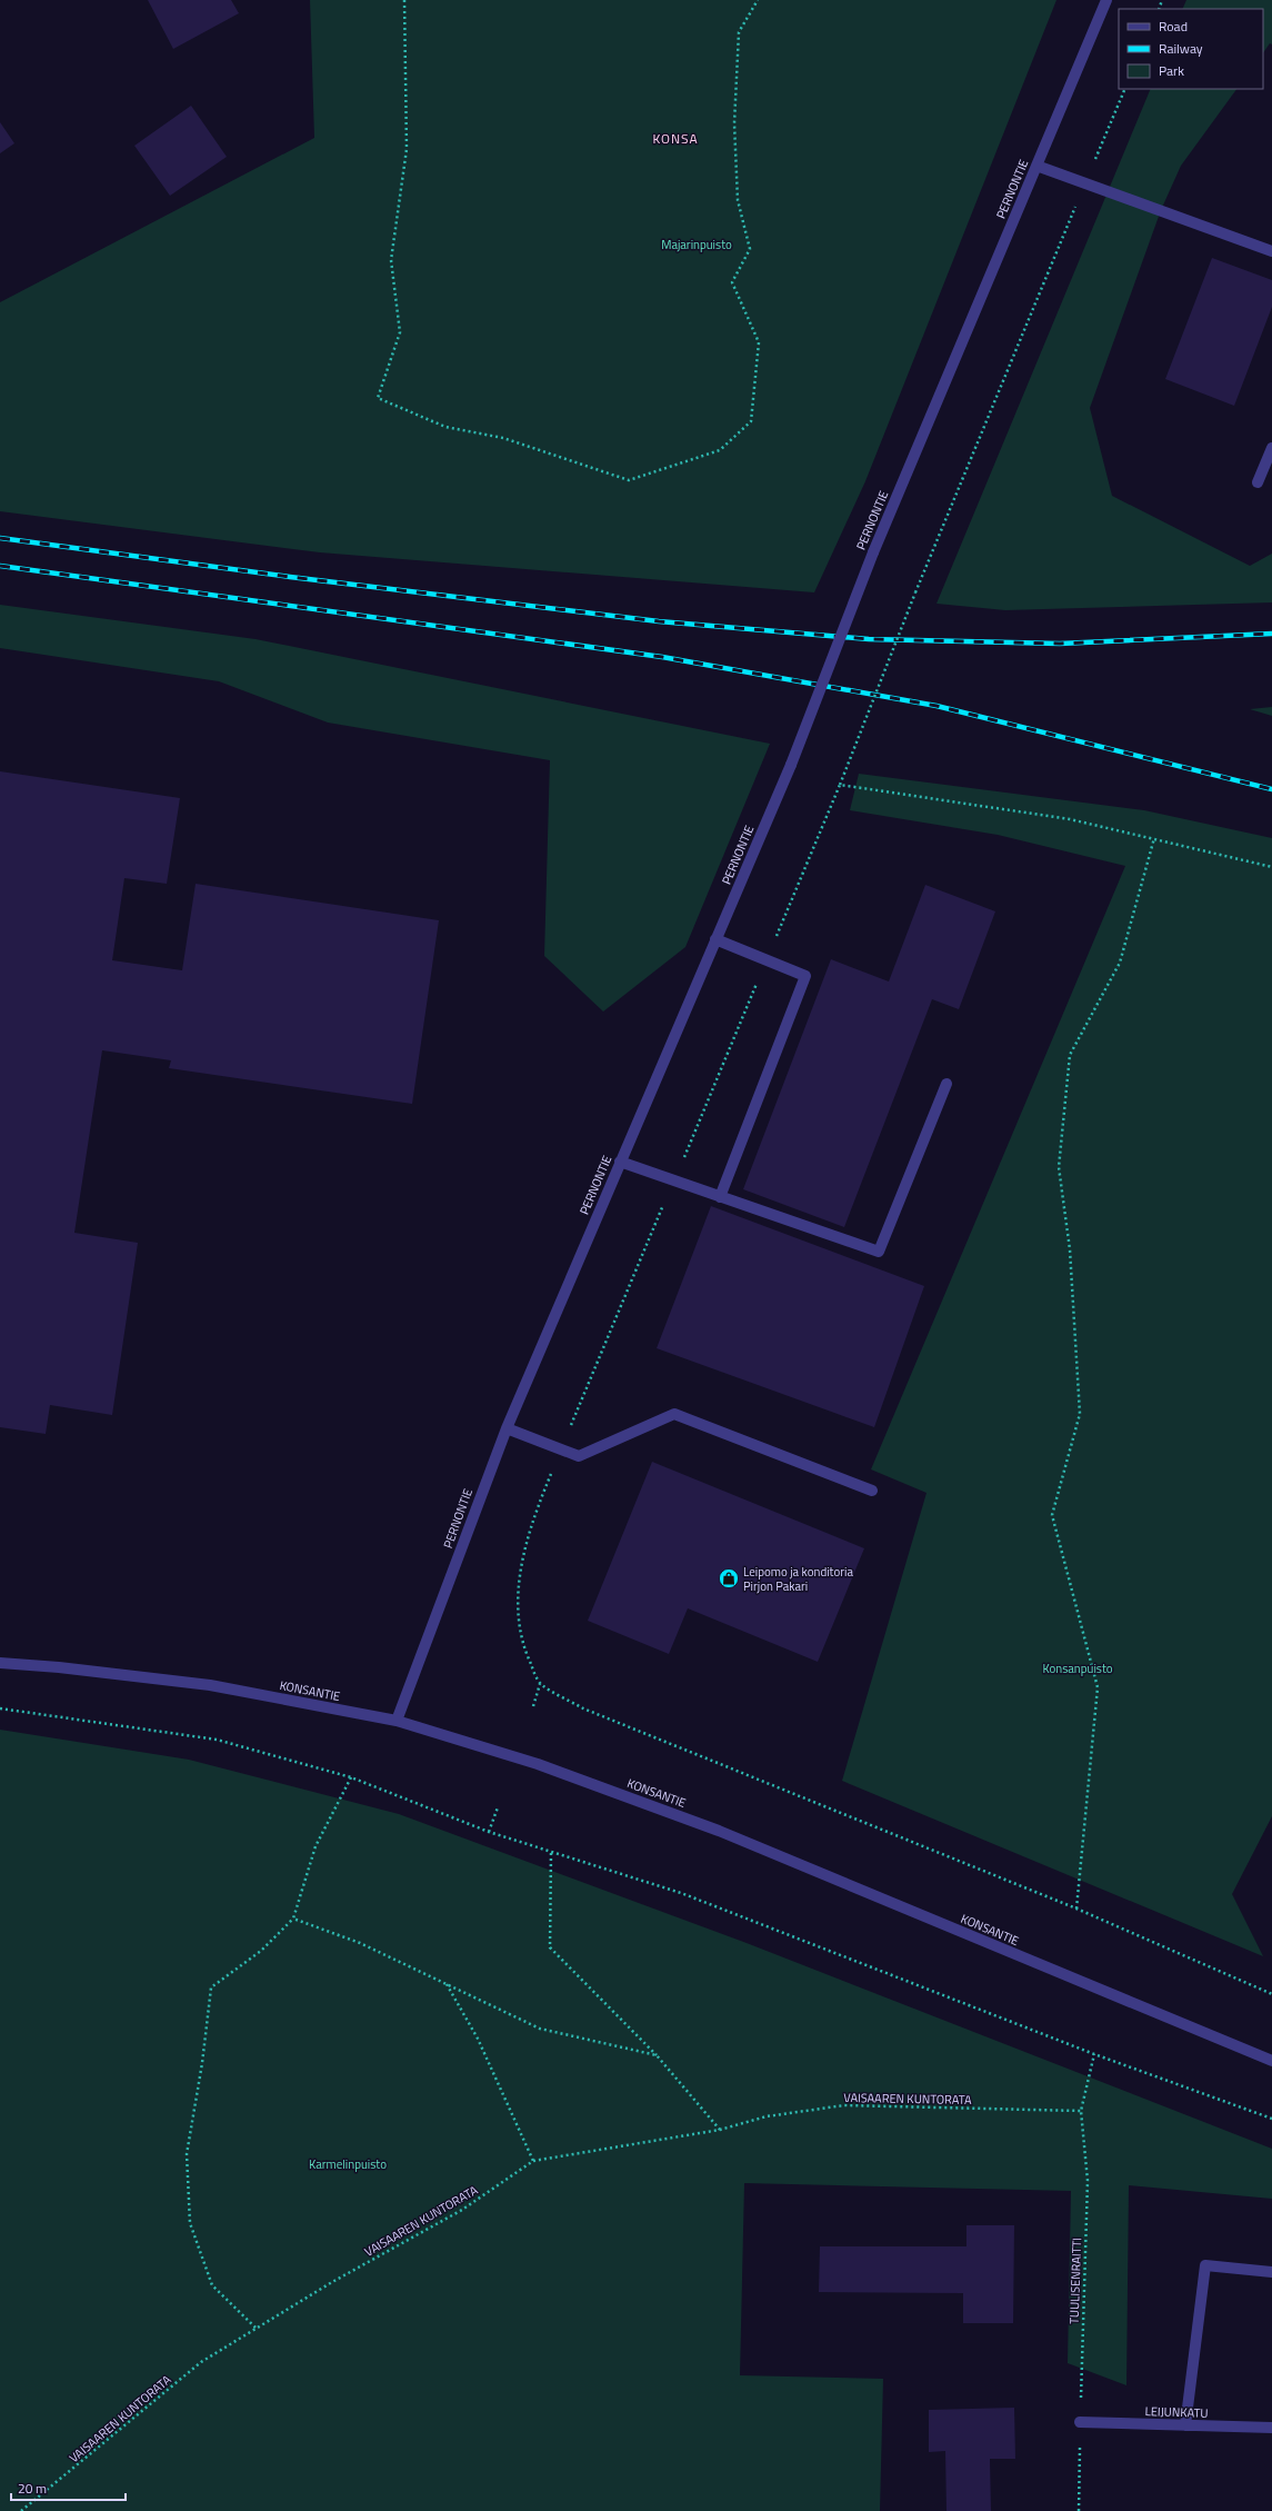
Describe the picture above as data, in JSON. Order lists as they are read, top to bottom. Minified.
{"streets":{"street":["PERNONTIE","KONSANTIE","LEIJUNKATU"],"path":["VAISAAREN KUNTORATA","TUULISENRAITTI"]},"crossings":[["PERNONTIE","KONSANTIE"],["VAISAAREN KUNTORATA","TUULISENRAITTI"],["TUULISENRAITTI","LEIJUNKATU"]],"districts":["KONSA"],"parks":["Majarinpuisto","Konsanpuisto","Karmelinpuisto"],"places":{"shop":["Leipomo ja konditoria Pirjon Pakari"]},"legend":["Road","Railway","Park"],"scale_bar":"20 m"}
